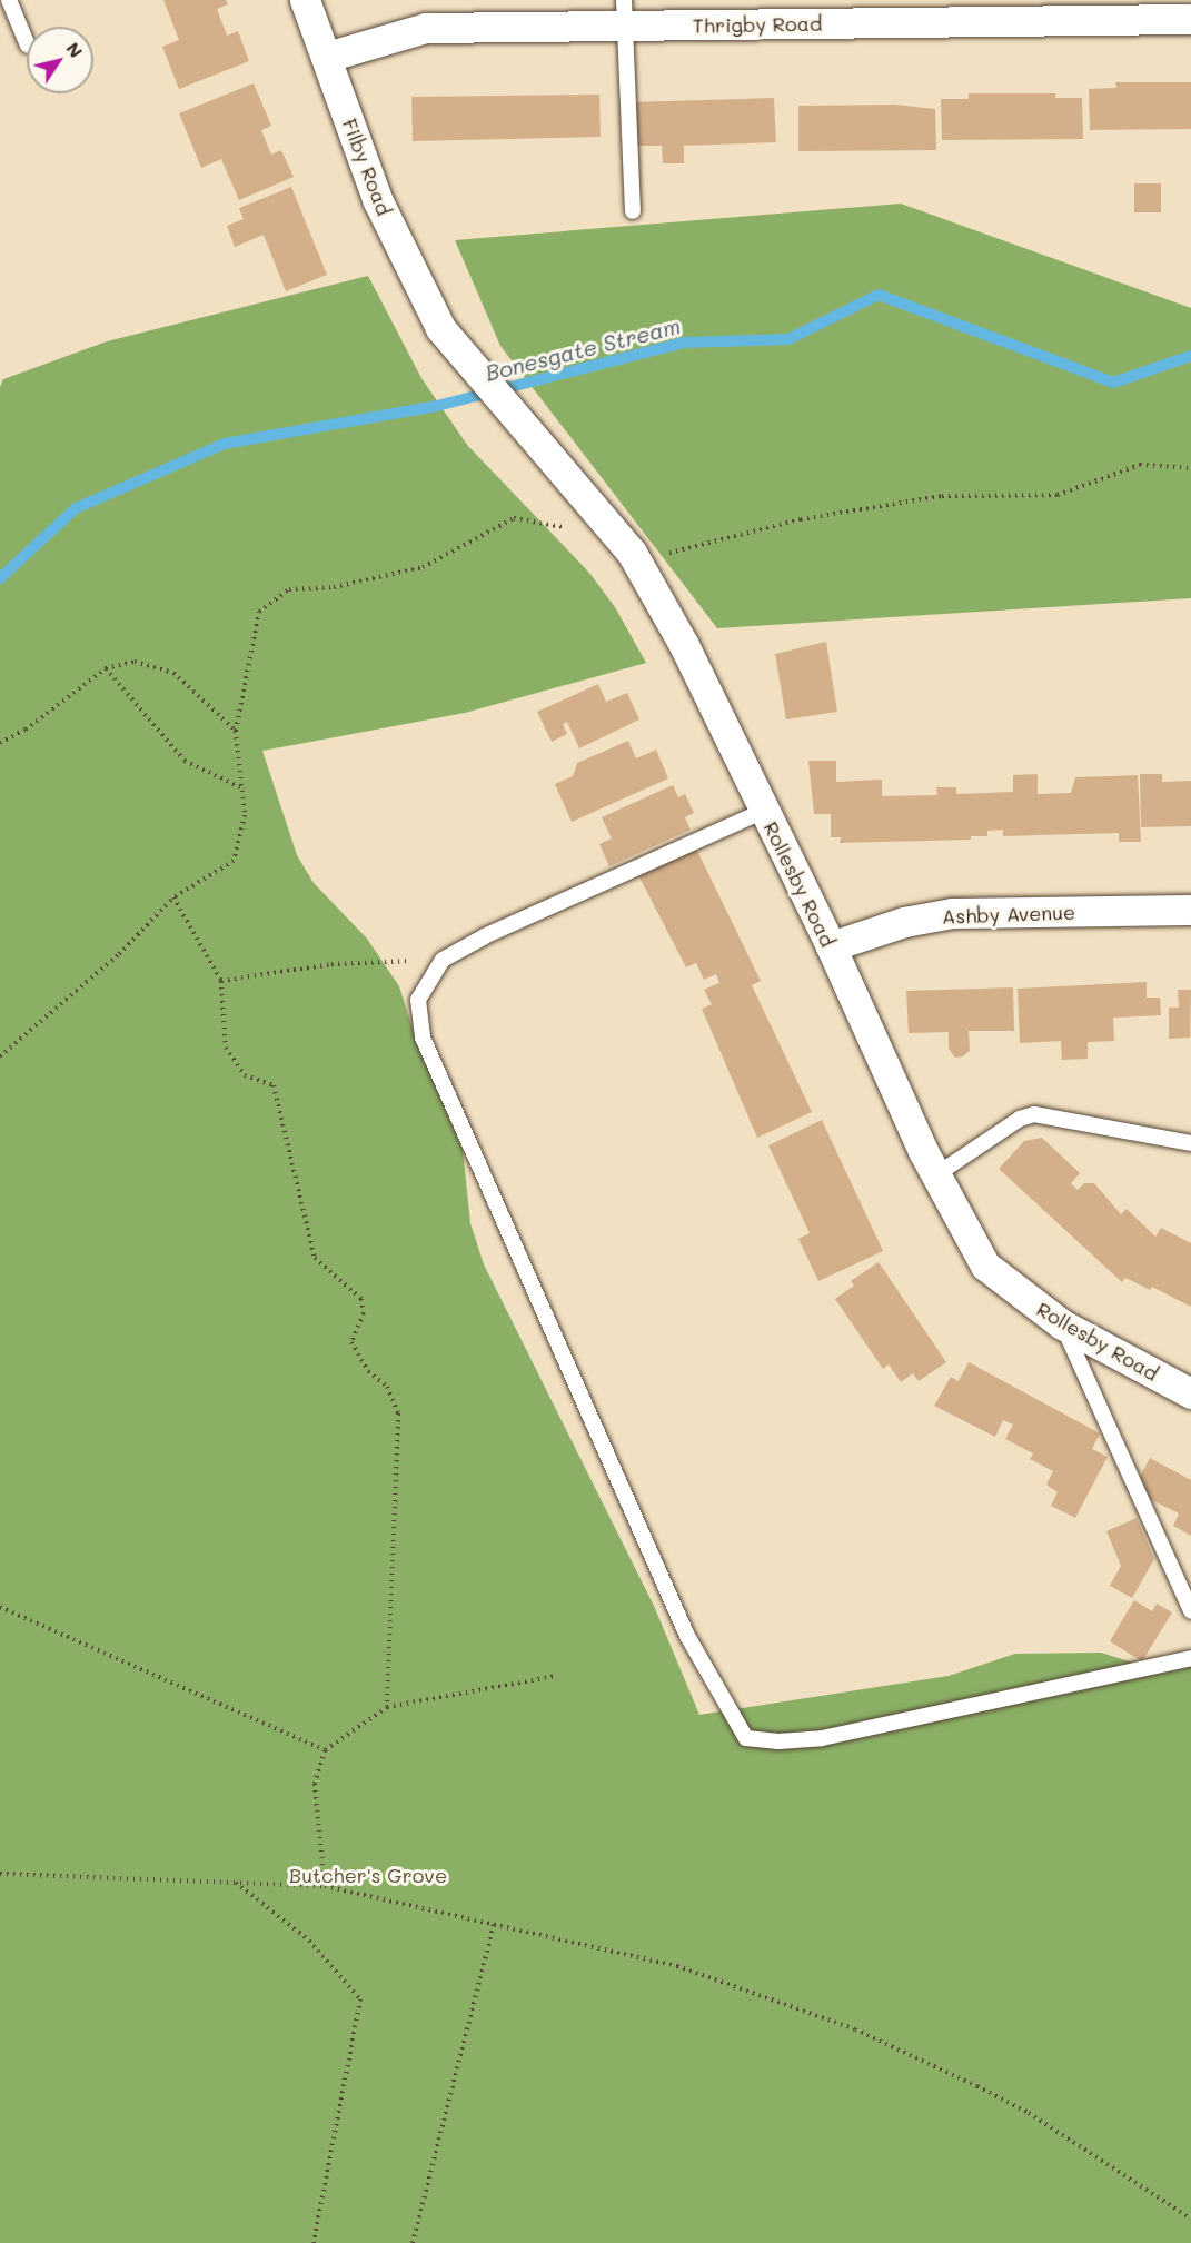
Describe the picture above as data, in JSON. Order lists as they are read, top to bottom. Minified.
{"streets":{"street":["Thrigby Road","Filby Road","Rollesby Road","Ashby Avenue"]},"crossings":[["Thrigby Road","Filby Road"],["Filby Road","Rollesby Road"],["Rollesby Road","Ashby Avenue"]],"water":["Bonesgate Stream"],"parks":["Butcher's Grove"],"north":"top right"}
